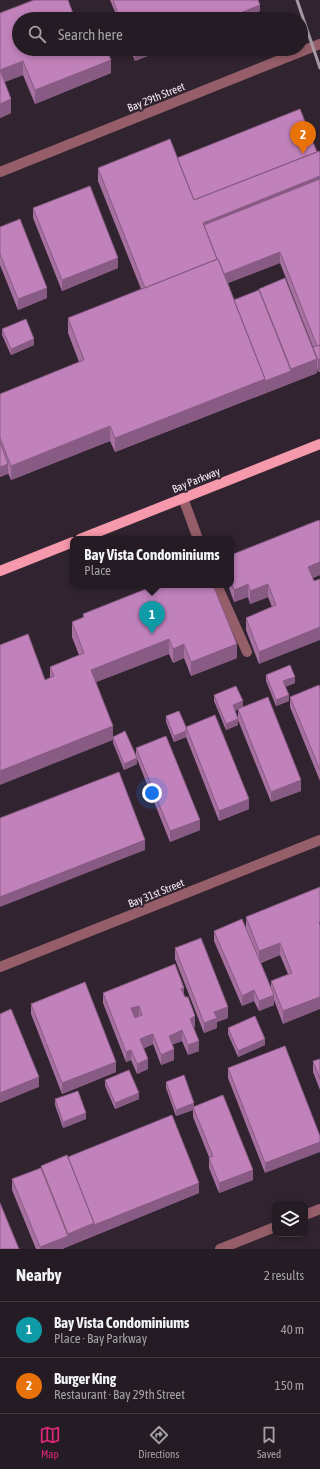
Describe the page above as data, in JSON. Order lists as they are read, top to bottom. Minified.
{"streets":{"main road":["Bay Parkway"],"street":["Bay 29th Street","Bay 31st Street"]},"page":{"search":"Search here","pins":["2","1"],"popup":["Bay Vista Condominiums","Place"],"heading":["Nearby","2 results"],"list":[{"mark":"1","name":"Bay Vista Condominiums","note":"Place · Bay Parkway","value":"40 m"},{"mark":"2","name":"Burger King","note":"Restaurant · Bay 29th Street","value":"150 m"}],"nav":["Map","Directions","Saved"]}}
